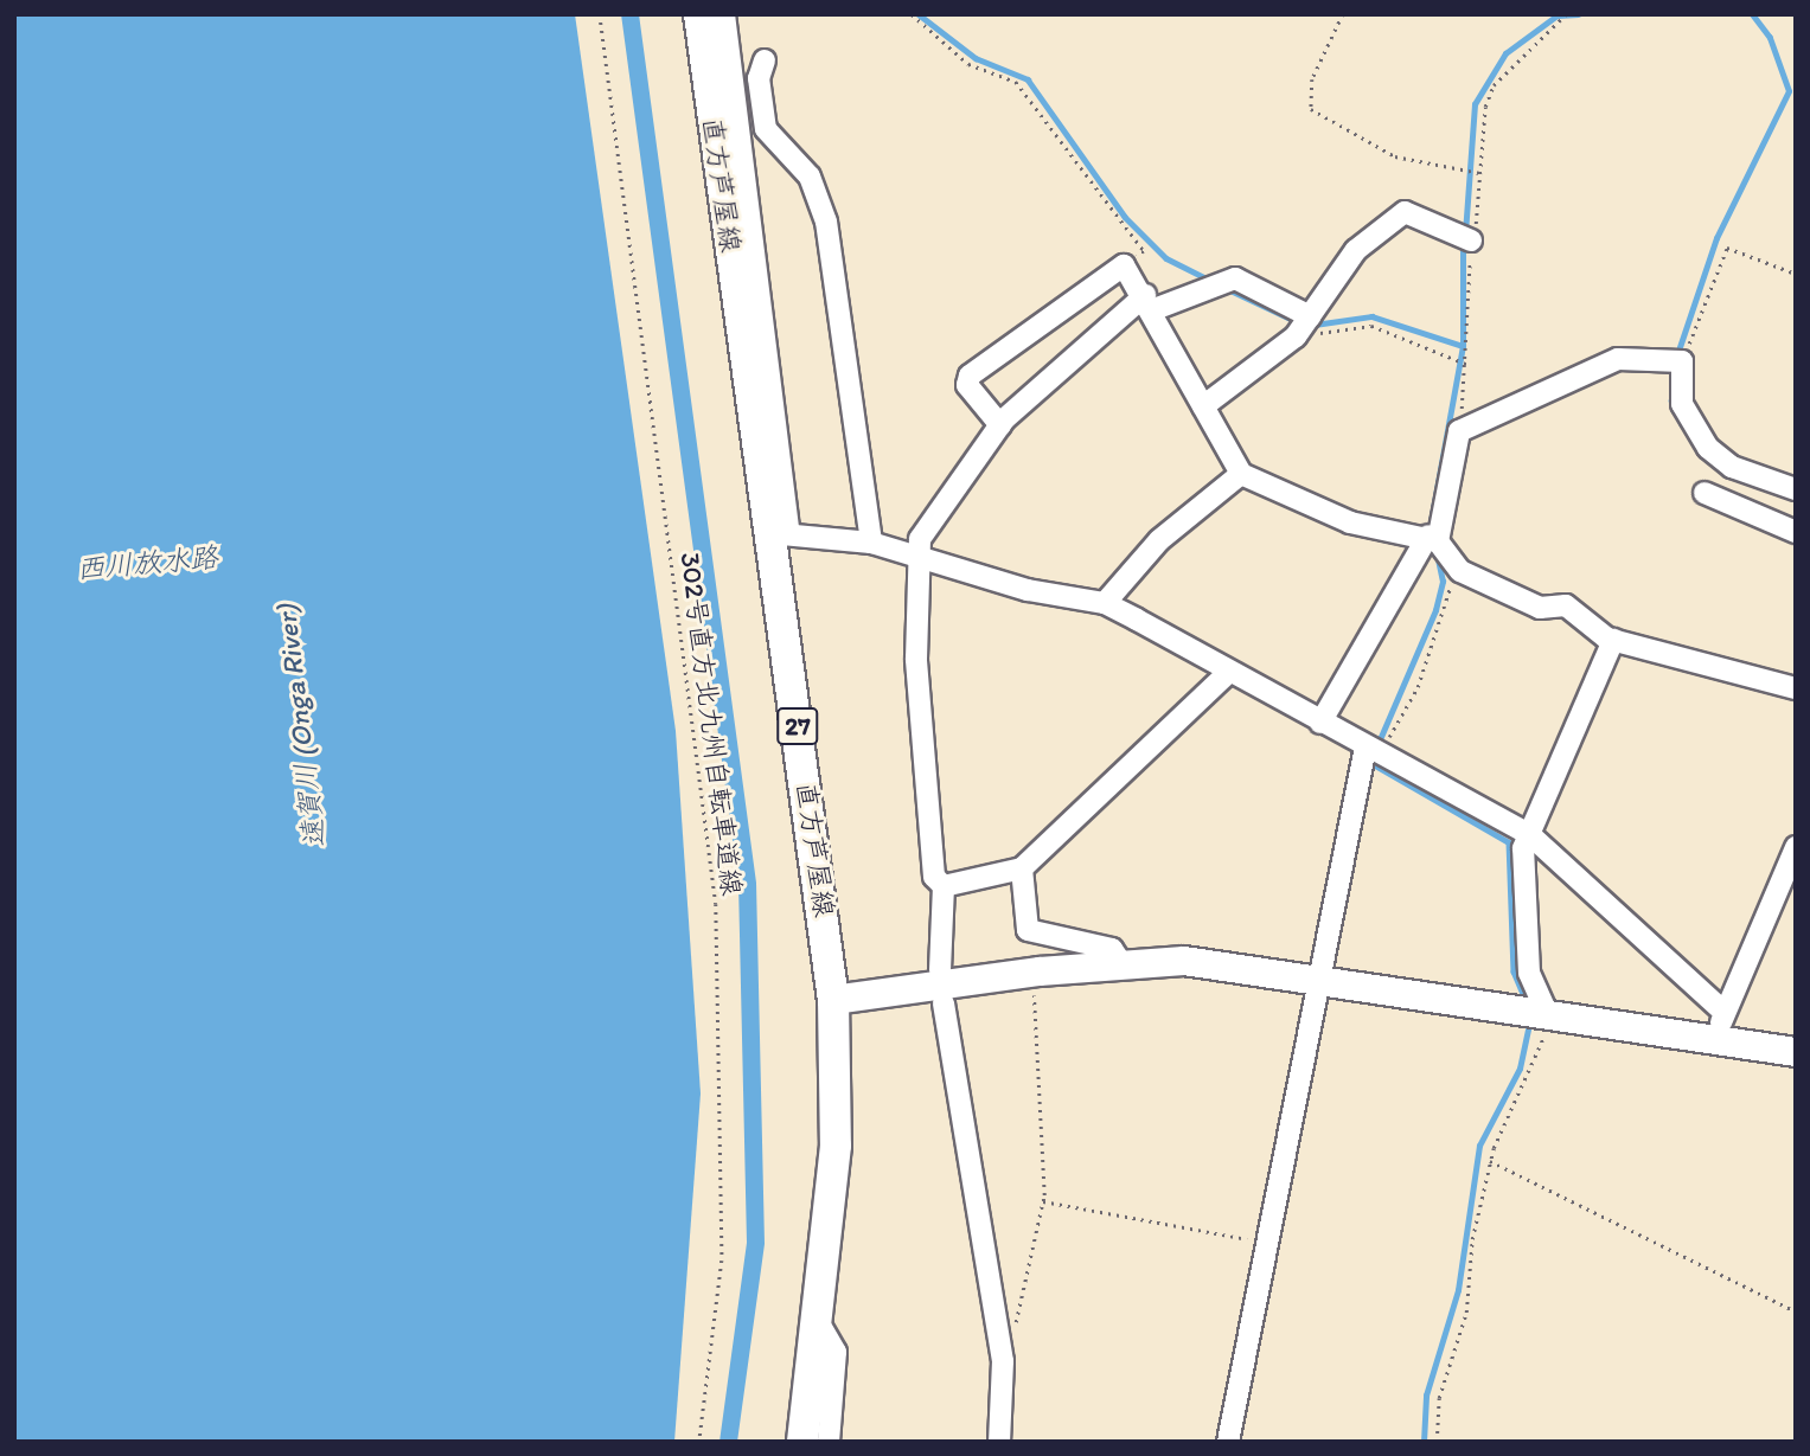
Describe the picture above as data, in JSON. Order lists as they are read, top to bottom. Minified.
{"streets":{"main road":["直方芦屋線","27"],"path":["302号直方北九州自転車道線"]},"water":["西川放水路","遠賀川 (Onga River)"]}
